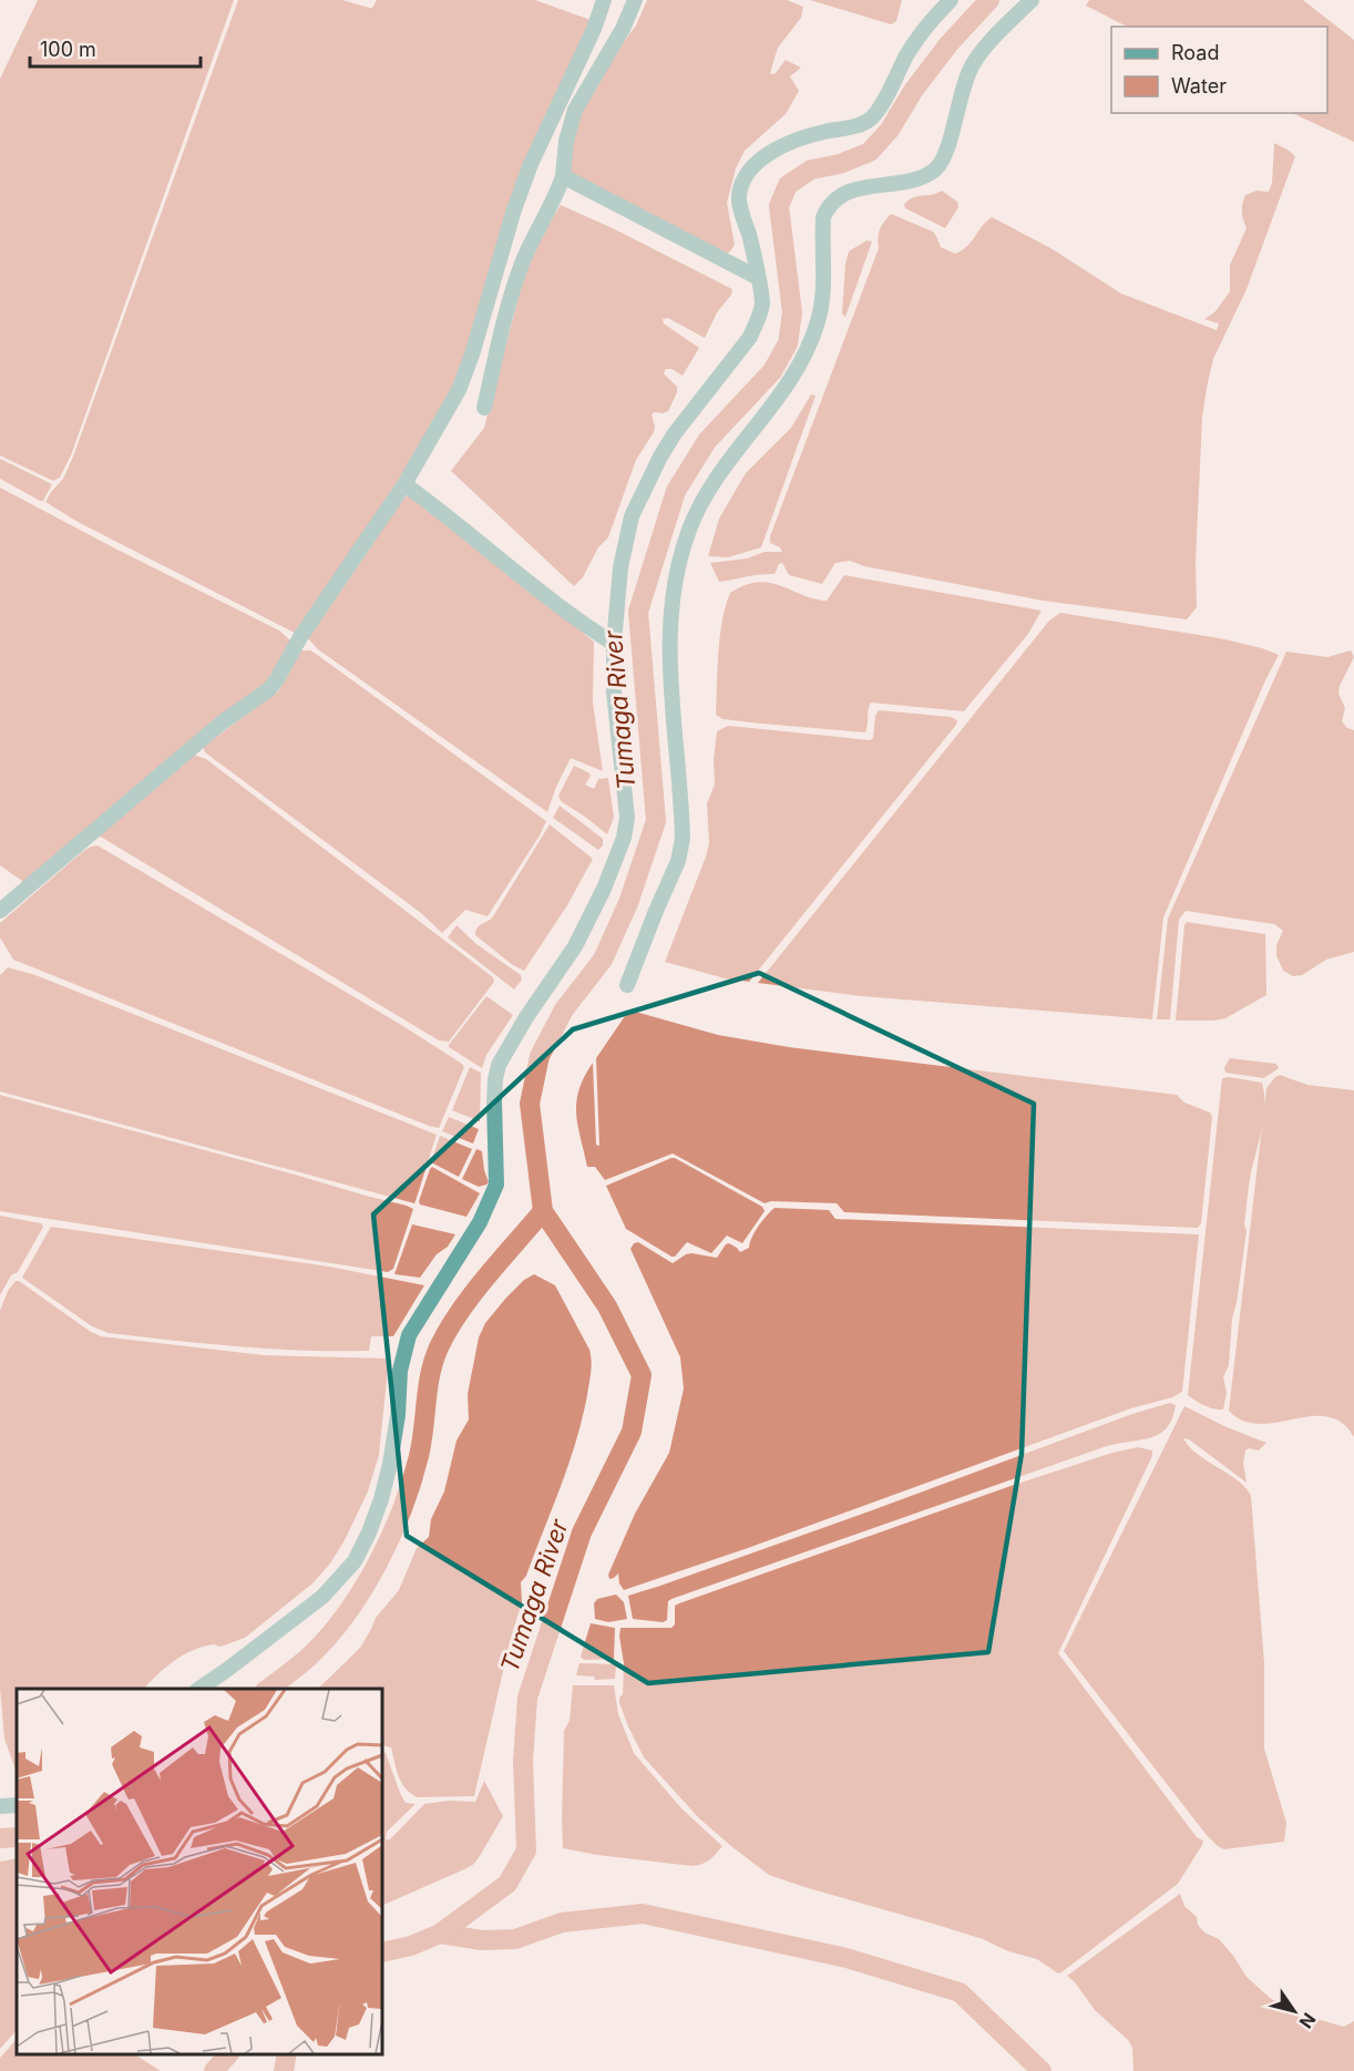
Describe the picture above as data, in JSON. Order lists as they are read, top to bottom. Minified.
{"water":["Tumaga River"],"legend":["Road","Water"],"scale_bar":"100 m","north":"bottom right"}
